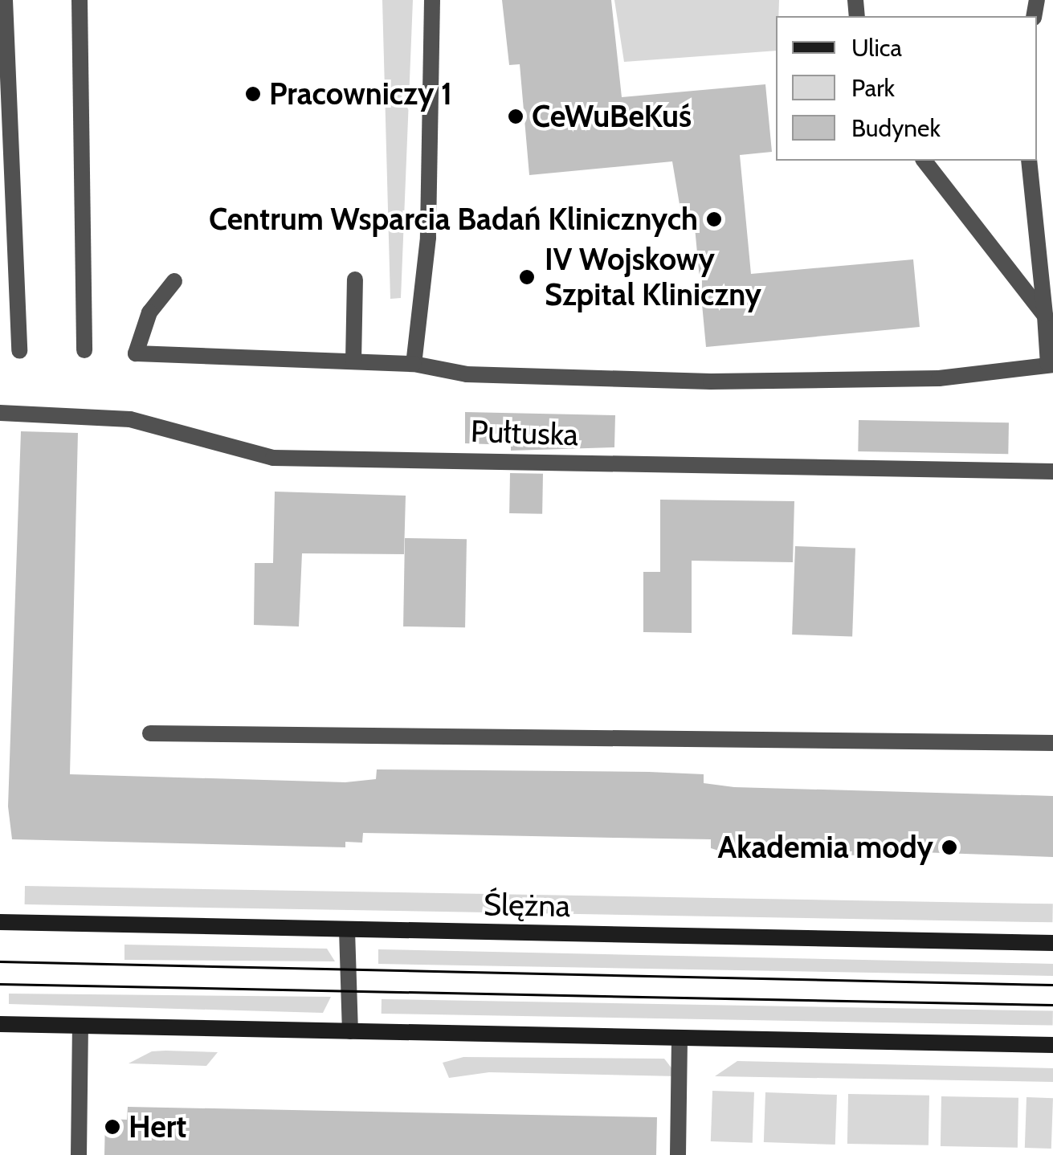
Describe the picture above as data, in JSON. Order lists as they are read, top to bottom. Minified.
{"streets":{"main road":["Ślężna"],"street":["Pułtuska"]},"places":["Pracowniczy 1","CeWuBeKuś","Centrum Wsparcia Badań Klinicznych","IV Wojskowy Szpital Kliniczny","Akademia mody","Hert"],"legend":["Ulica","Park","Budynek"]}
